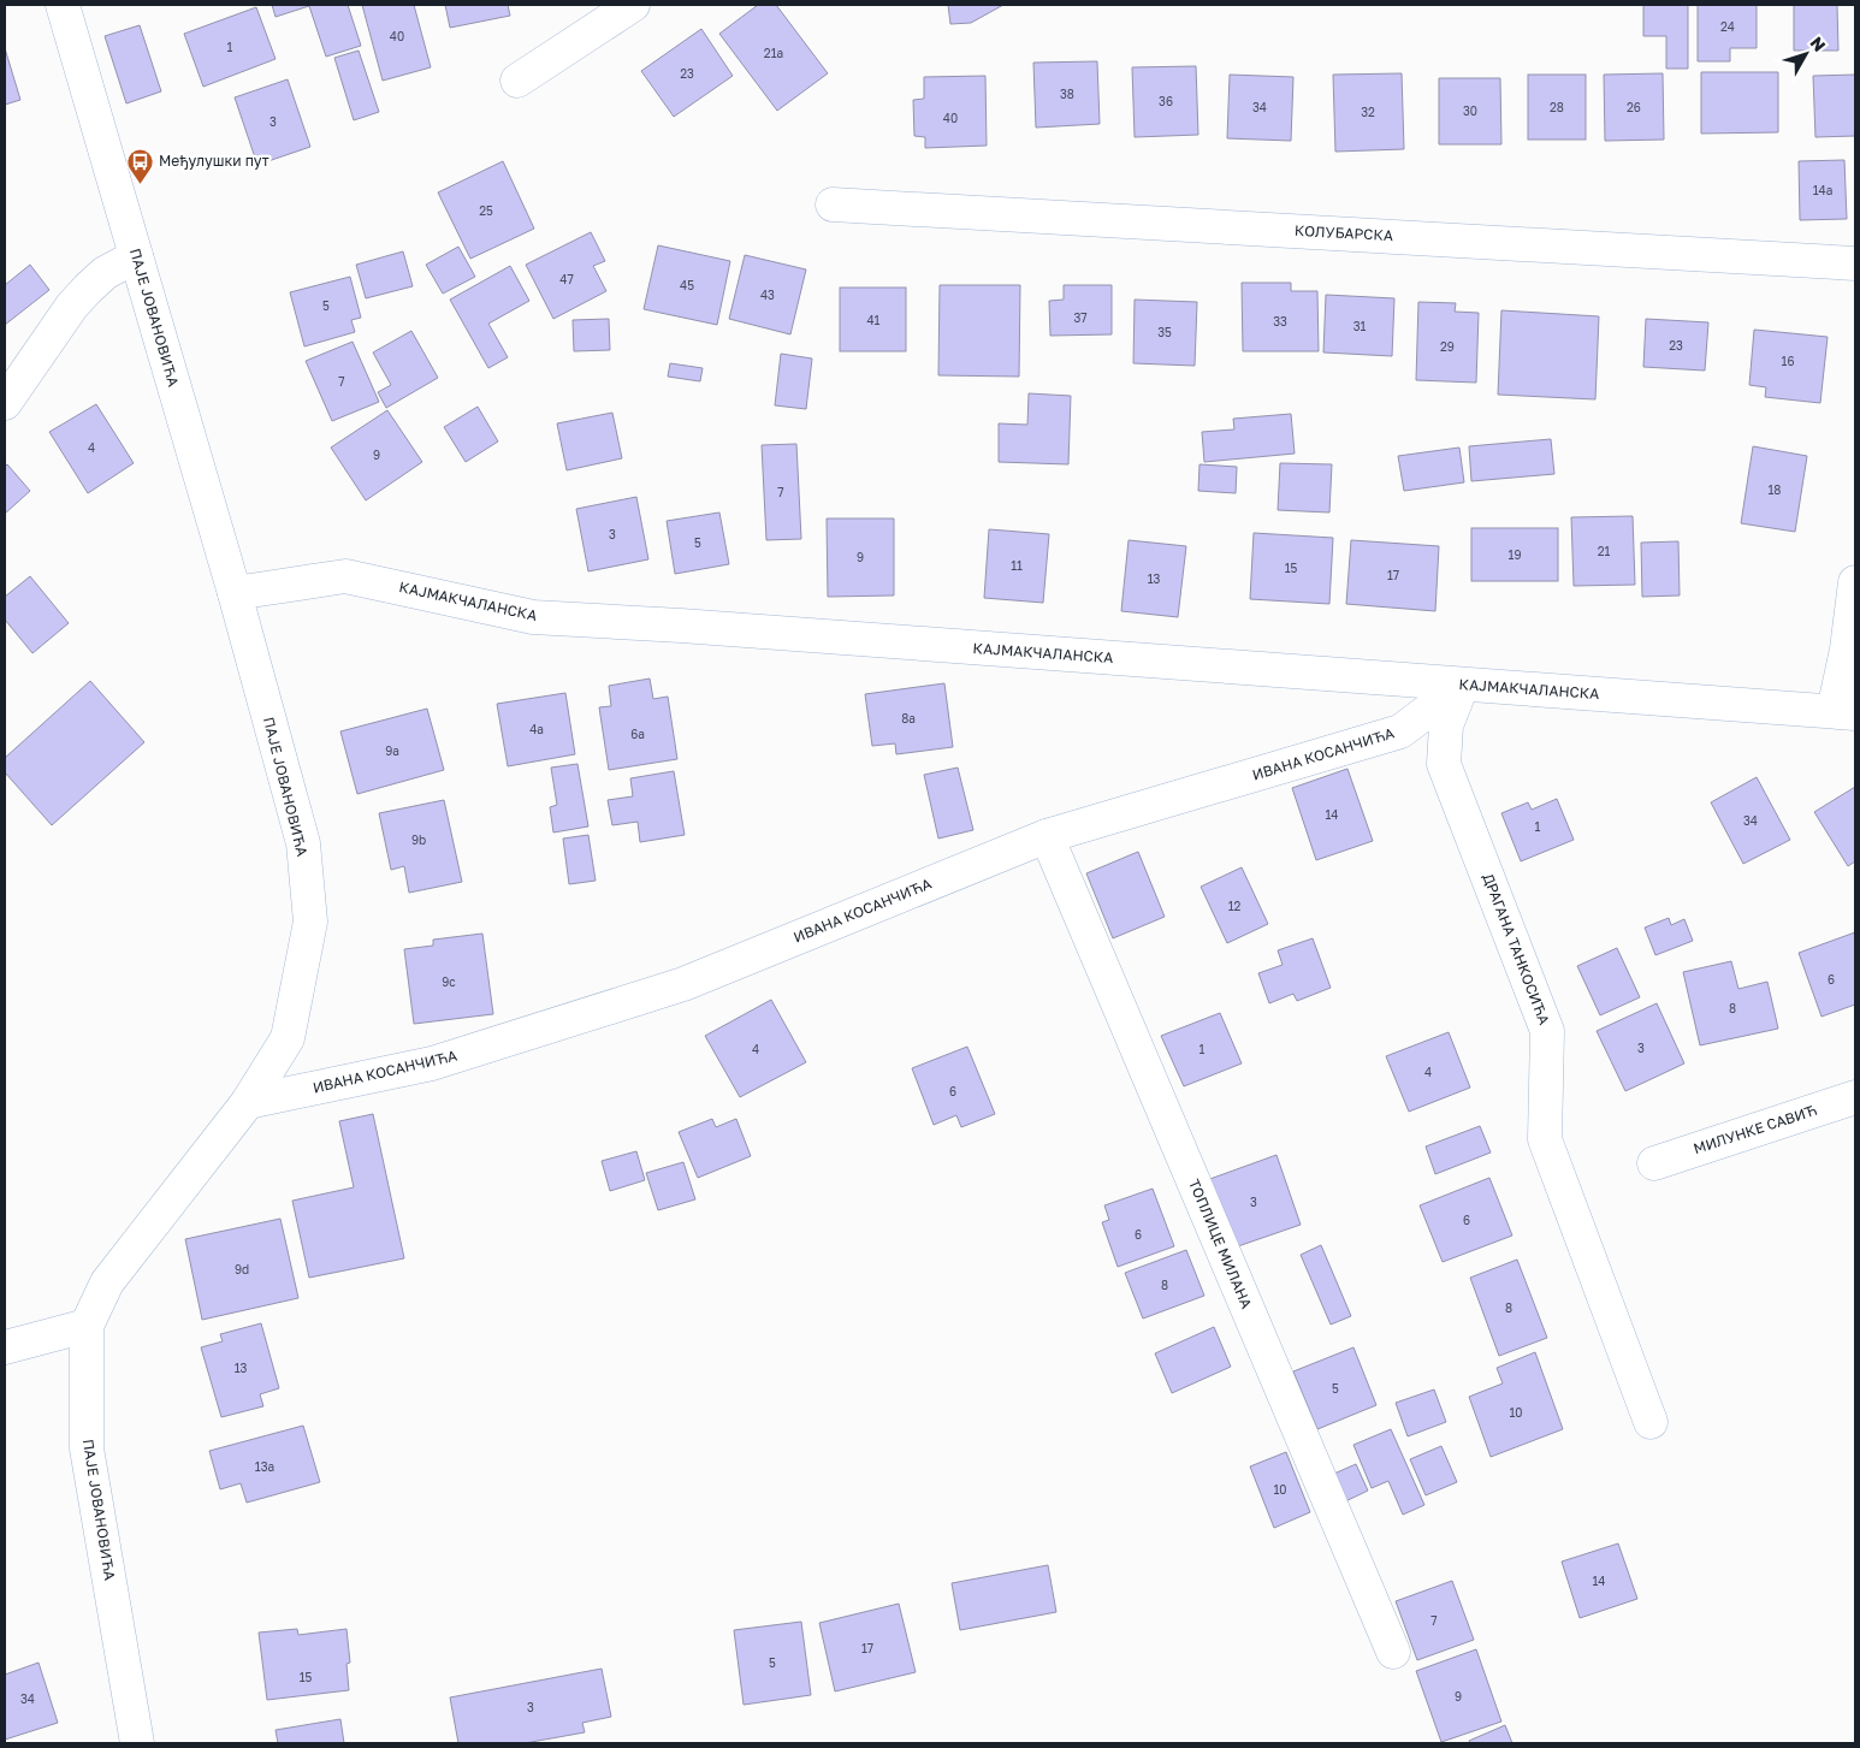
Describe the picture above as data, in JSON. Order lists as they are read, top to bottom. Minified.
{"streets":{"street":["КОЛУБАРСКА","ПАЈЕ ЈОВАНОВИЋА","КАЈМАКЧАЛАНСКА","ИВАНА КОСАНЧИЋА","ДРАГАНА ТАНКОСИЋА","МИЛУНКЕ САВИЋ","ТОПЛИЦЕ МИЛАНА"]},"crossings":[["ПАЈЕ ЈОВАНОВИЋА","КАЈМАКЧАЛАНСКА"],["ПАЈЕ ЈОВАНОВИЋА","ИВАНА КОСАНЧИЋА"],["КАЈМАКЧАЛАНСКА","ИВАНА КОСАНЧИЋА"],["КАЈМАКЧАЛАНСКА","ДРАГАНА ТАНКОСИЋА"],["ИВАНА КОСАНЧИЋА","ДРАГАНА ТАНКОСИЋА"],["ИВАНА КОСАНЧИЋА","ТОПЛИЦЕ МИЛАНА"]],"places":{"bus stop":["Међулушки пут"]},"house_numbers":["24","40","1","21a","23","38","36","34","28","26","30","32","40","3","14a","25","47","45","43","5","37","41","33","31","35","23","29","16","7","4","9","18","7","3","5","21","19","9","11","15","17","13","8a","4a","6a","9a","14","34","1","9b","12","6","9c","8","3","4","1","4","6","3","6","6","9d","8","8","13","5","10","13a","10","14","7","17","5","15","9","34","3"],"north":"top right"}
